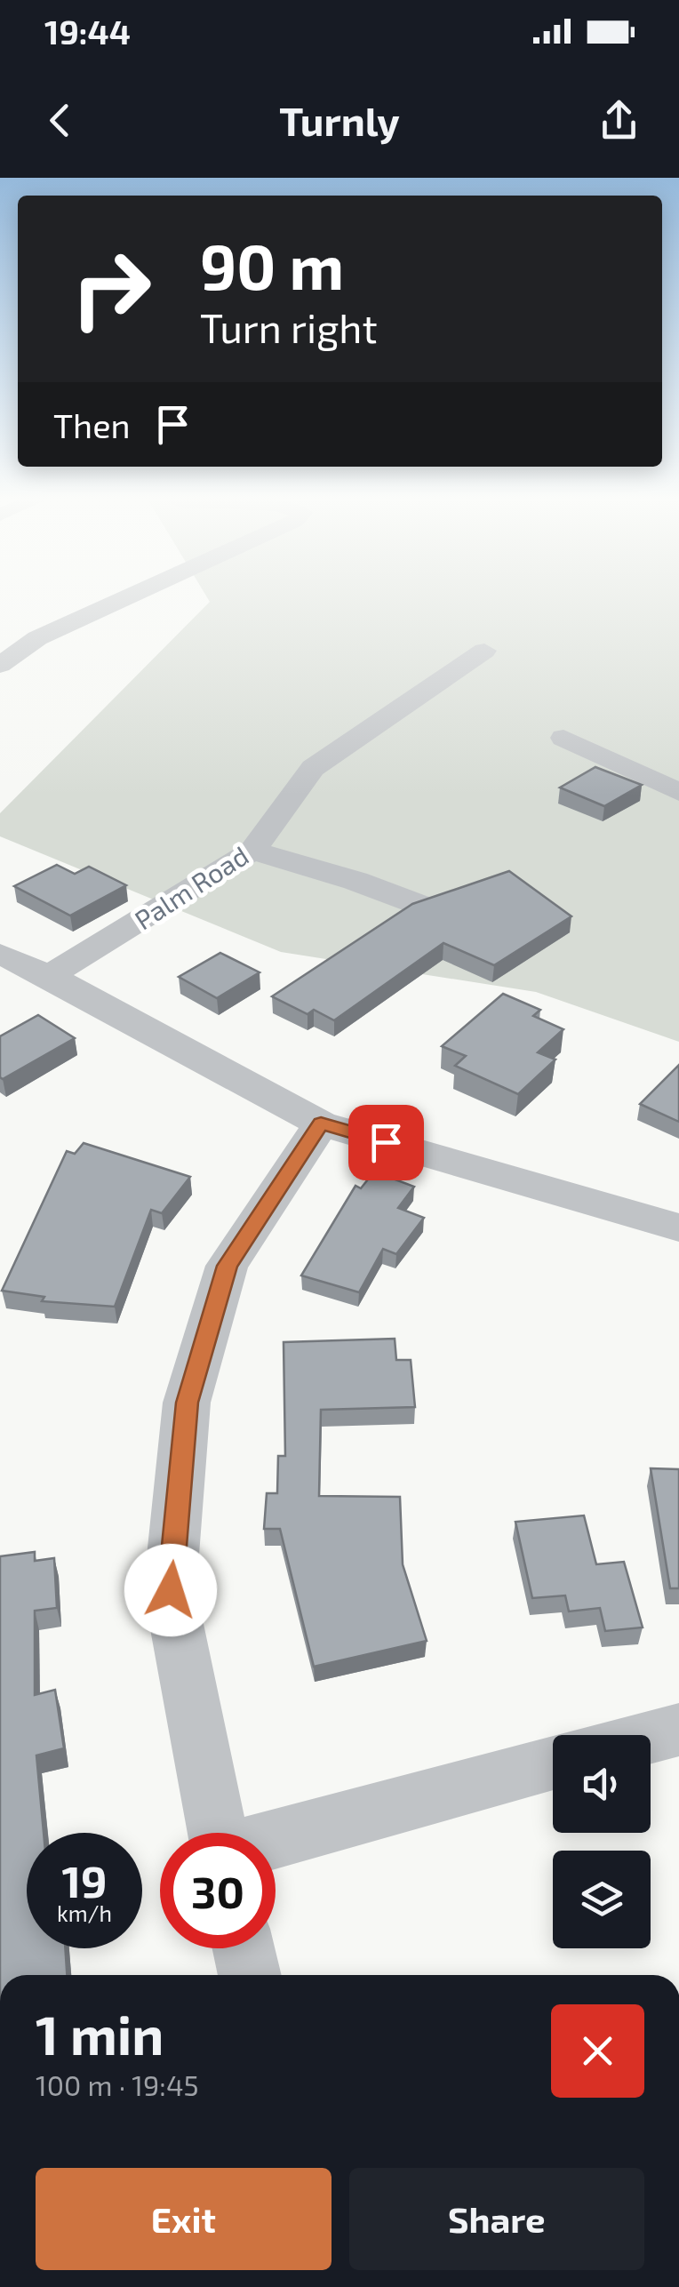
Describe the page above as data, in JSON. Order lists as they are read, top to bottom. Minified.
{"streets":{"street":["Palm Road"]},"page":{"status":"19:44","header":"Turnly","turn":["90 m","Turn right"],"then":"Then","speed":"19 km/h","limit":"30","heading":["1 min","100 m · 19:45"],"buttons":["Exit","Share"]}}
